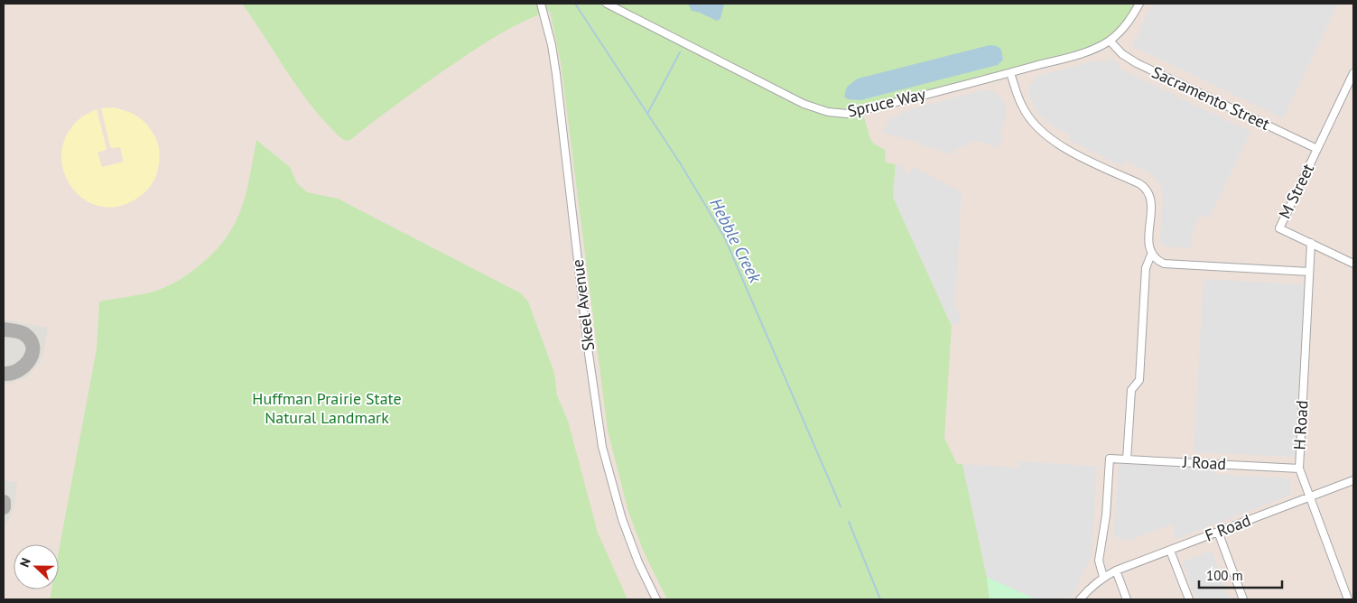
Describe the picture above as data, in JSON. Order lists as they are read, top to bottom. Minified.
{"streets":{"street":["Sacramento Street","Spruce Way","M Street","Skeel Avenue","H Road","J Road","F Road"]},"crossings":[["Sacramento Street","Spruce Way"],["Sacramento Street","M Street"],["M Street","H Road"],["H Road","J Road"],["H Road","F Road"],["J Road","F Road"]],"water":["Hebble Creek"],"parks":["Huffman Prairie State Natural Landmark"],"scale_bar":"100 m","north":"left"}
